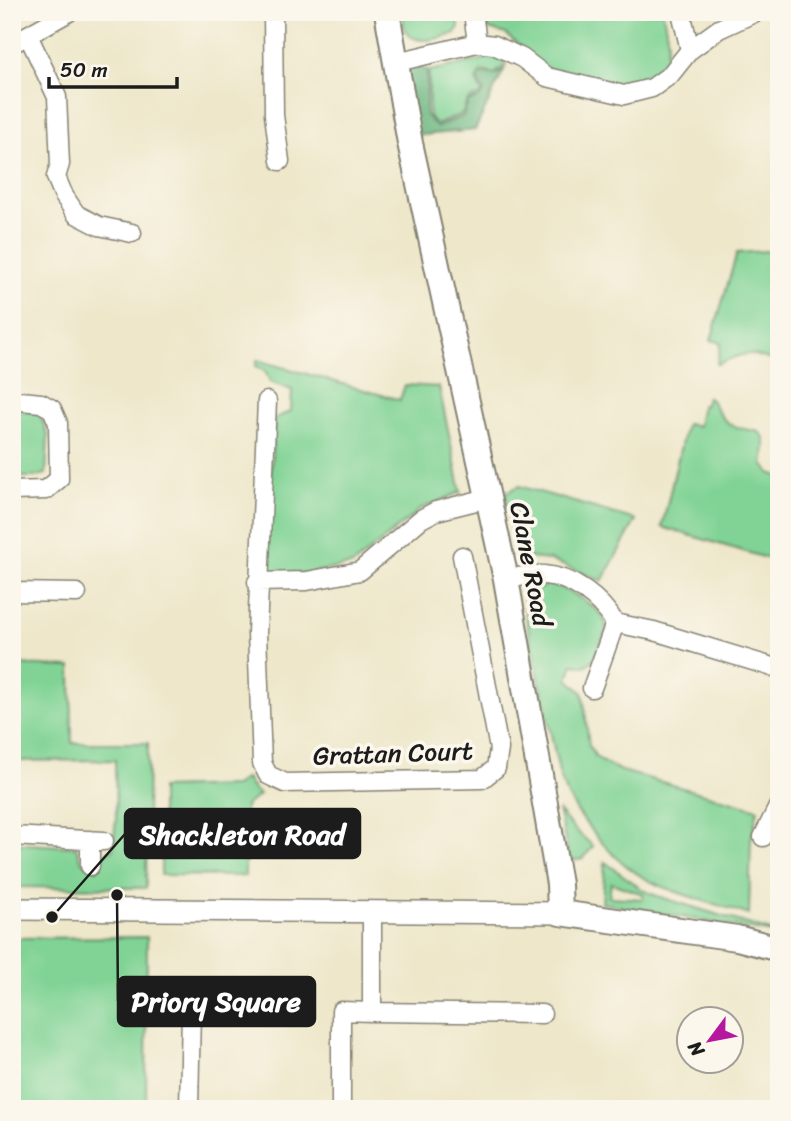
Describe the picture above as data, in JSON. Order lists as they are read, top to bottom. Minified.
{"streets":{"main road":["Clane Road"],"street":["Grattan Court"]},"places":["Priory Square","Shackleton Road"],"scale_bar":"50 m","north":"bottom left"}
